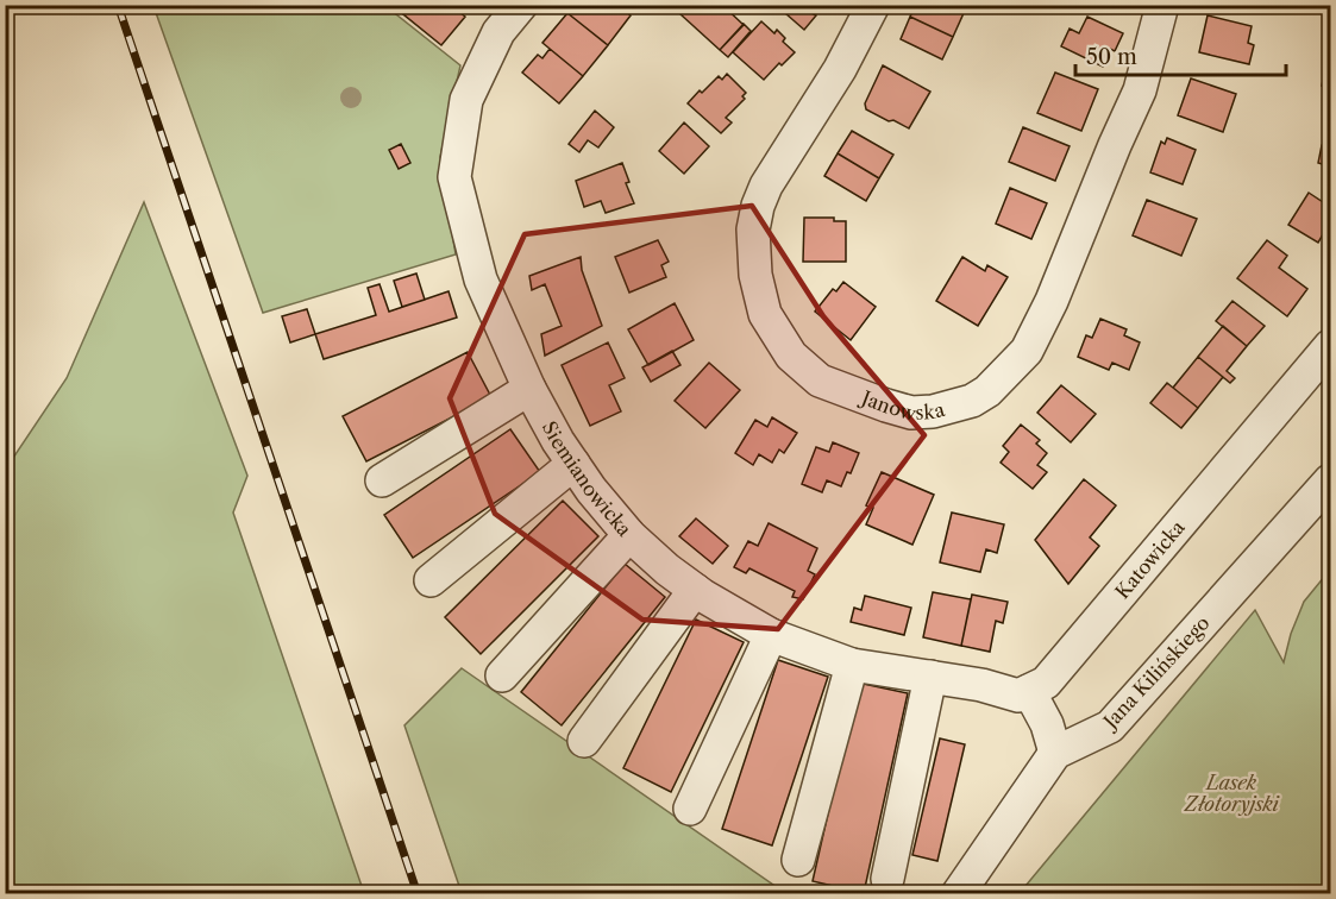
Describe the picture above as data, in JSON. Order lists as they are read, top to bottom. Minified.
{"streets":{"street":["Janowska","Siemianowicka","Katowicka","Jana Kilińskiego"]},"parks":["Lasek Złotoryjski"],"scale_bar":"50 m"}
